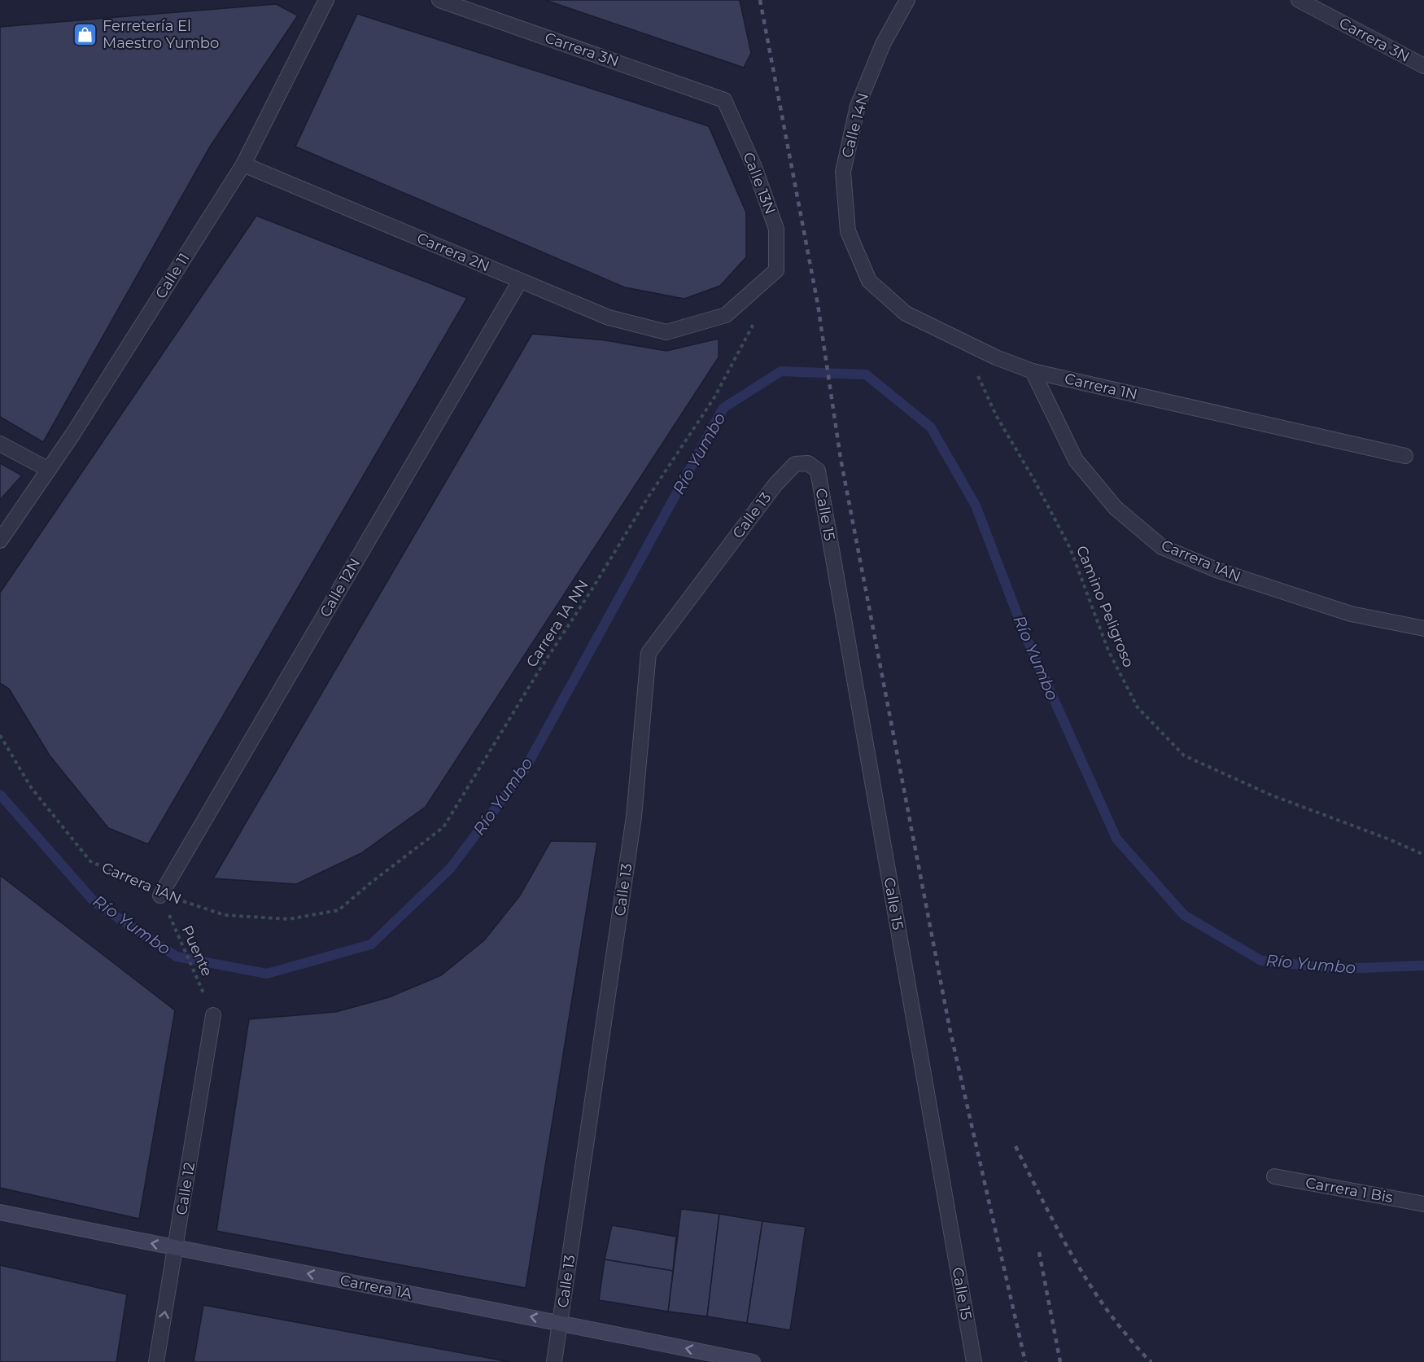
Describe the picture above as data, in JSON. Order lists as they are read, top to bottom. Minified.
{"streets":{"street":["Carrera 3N","Calle 14N","Calle 13N","Carrera 2N","Calle 11","Carrera 1N","Calle 15","Calle 13","Carrera 1AN","Calle 12N","Calle 12","Carrera 1 Bis","Carrera 1A"],"path":["Camino Peligroso","Carrera 1A NN","Puente"]},"crossings":[["Carrera 3N","Calle 13N"],["Calle 14N","Carrera 1N"],["Calle 13N","Carrera 2N"],["Carrera 2N","Calle 11"],["Carrera 2N","Calle 12N"],["Carrera 1N","Carrera 1AN"],["Calle 15","Calle 13"],["Calle 13","Carrera 1A"],["Carrera 1AN","Calle 12N"],["Carrera 1AN","Carrera 1A NN"],["Carrera 1AN","Puente"],["Calle 12N","Puente"],["Puente","Calle 12"],["Calle 12","Carrera 1A"]],"one_way":["Carrera 1A"],"water":["Río Yumbo"],"places":{"shop":["Ferretería El Maestro Yumbo"]}}
